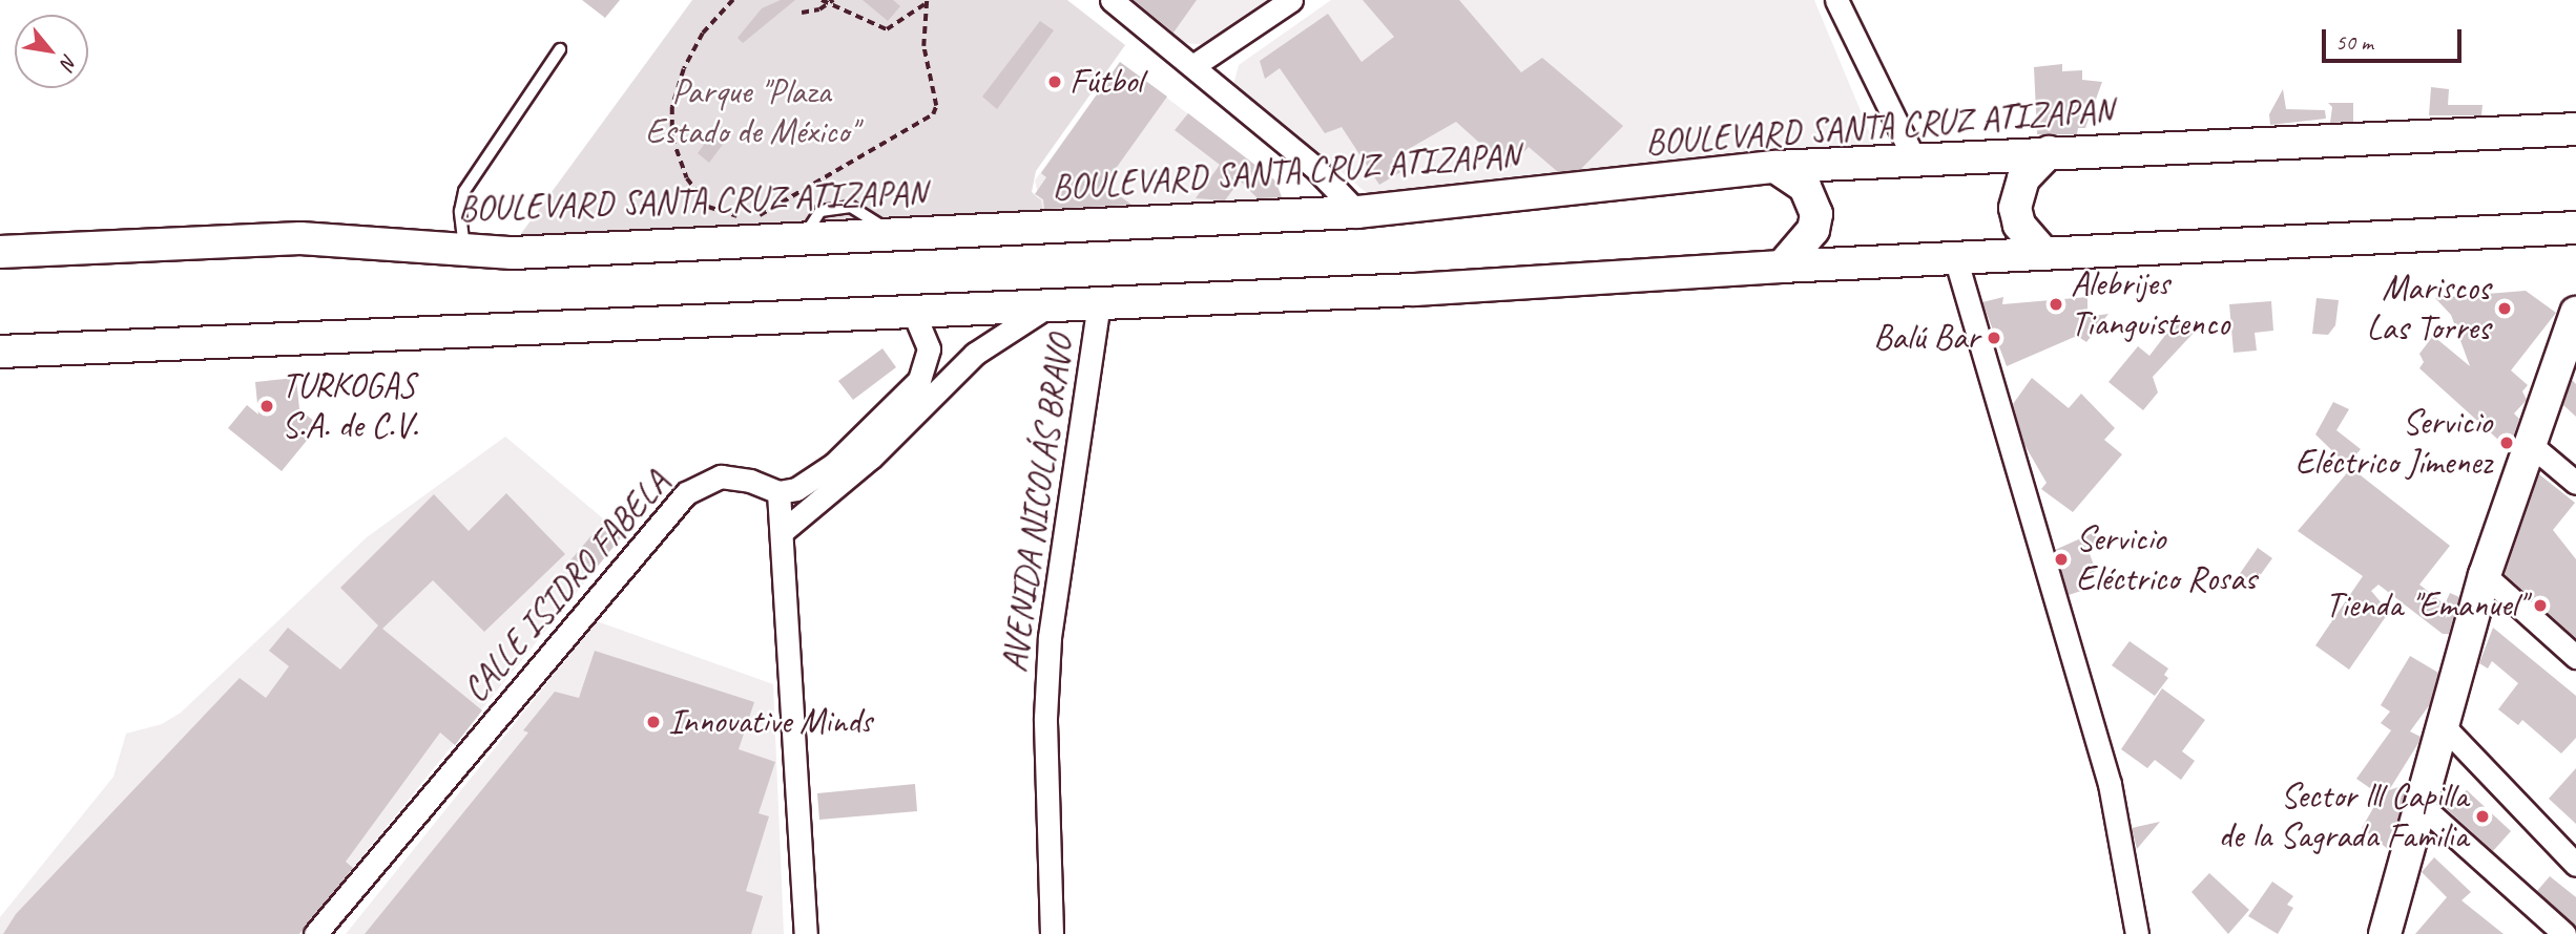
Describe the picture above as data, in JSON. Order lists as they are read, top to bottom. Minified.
{"streets":{"main road":["BOULEVARD SANTA CRUZ ATIZAPAN"],"street":["AVENIDA NICOLÁS BRAVO","CALLE ISIDRO FABELA"]},"parks":["Parque \"Plaza Estado de México\""],"places":["Fútbol","Alebrijes Tianguistenco","Mariscos Las Torres","Balú Bar","TURKOGAS S.A. de C.V.","Servicio Eléctrico Jímenez","Servicio Eléctrico Rosas","Tienda \"Emanuel\"","Innovative Minds","Sector lll Capilla de la Sagrada Familia"],"scale_bar":"50 m","north":"bottom right"}
